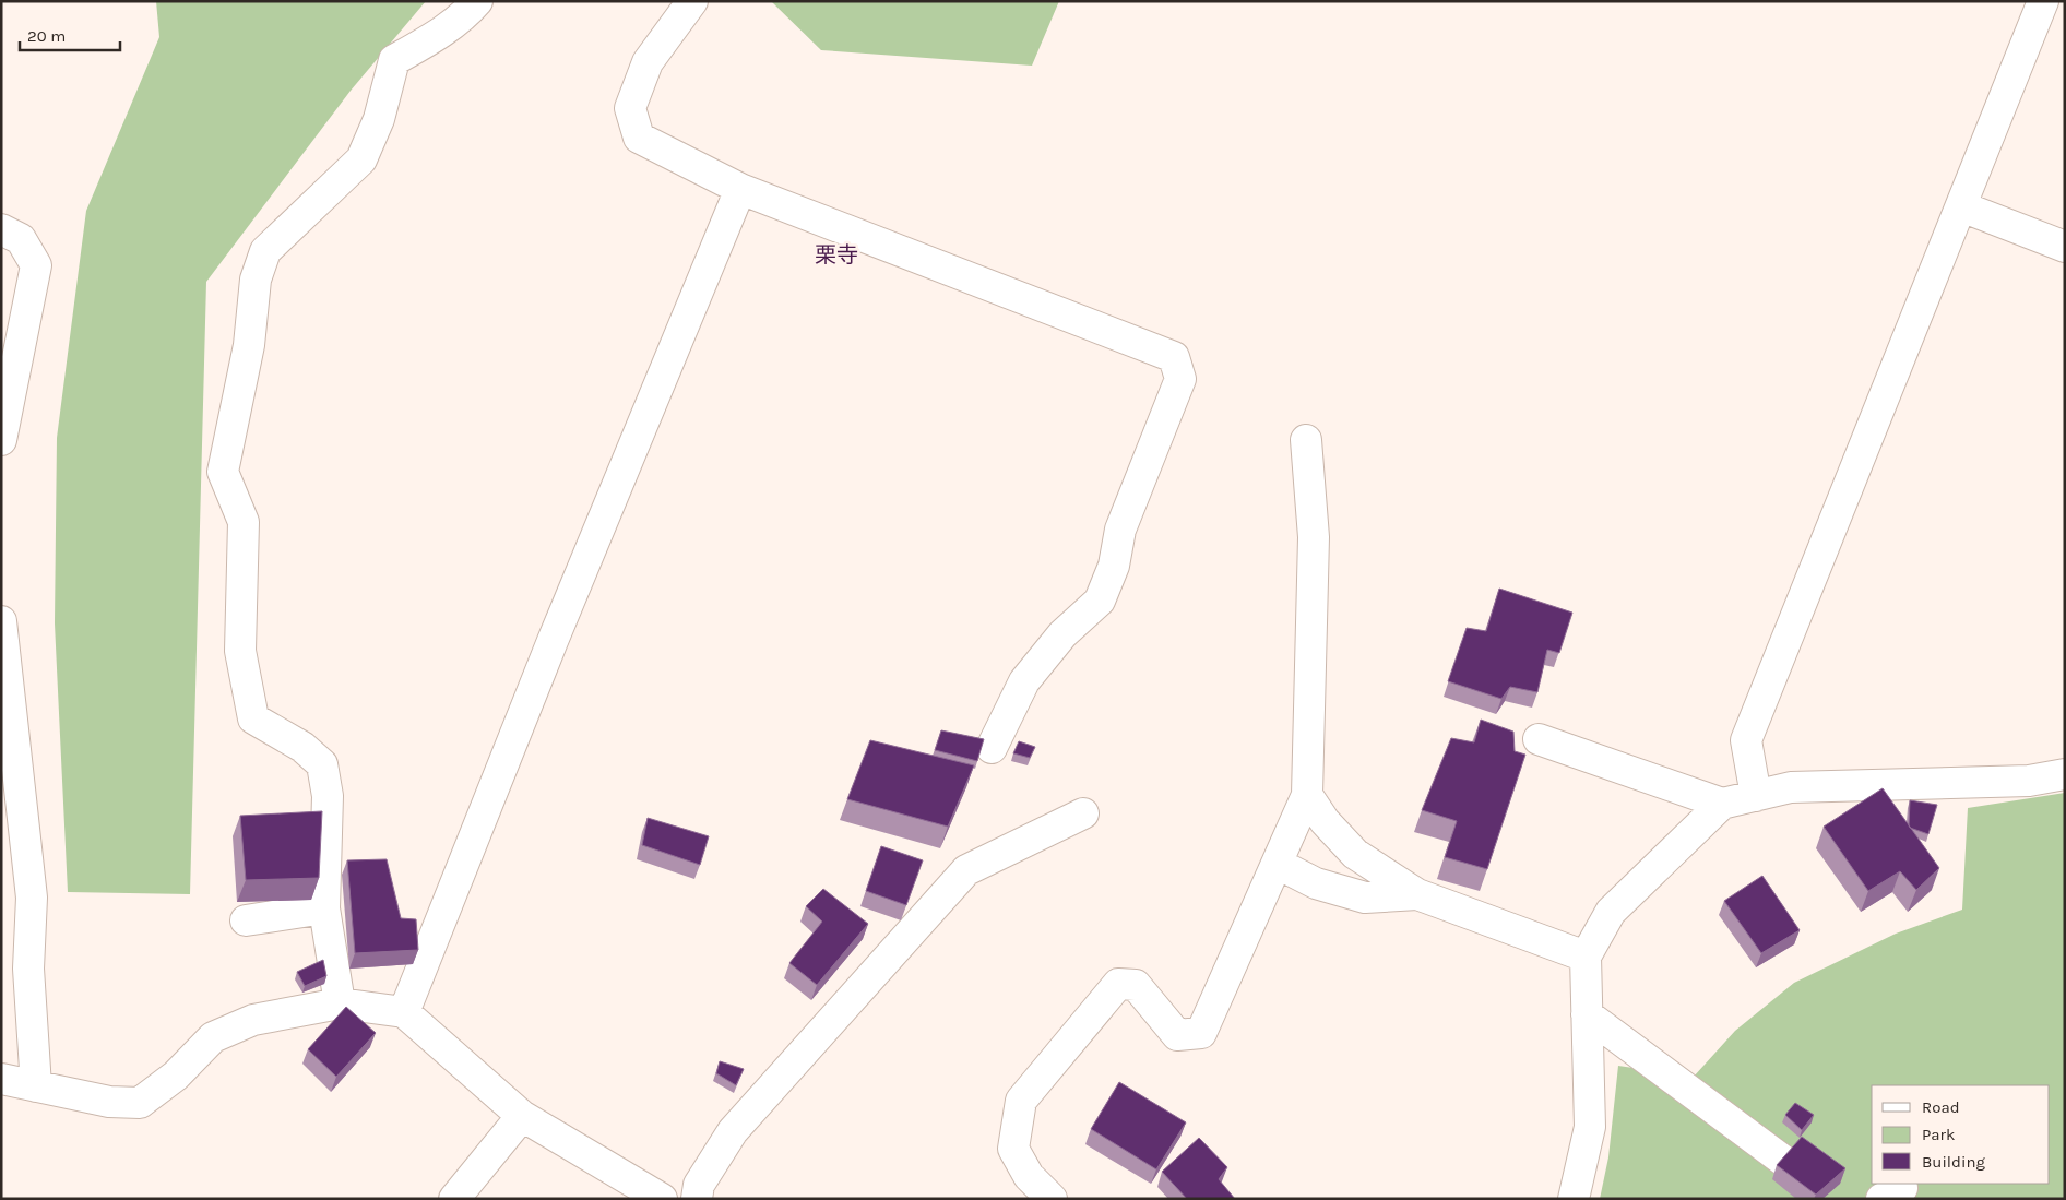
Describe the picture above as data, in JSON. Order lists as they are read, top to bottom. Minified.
{"districts":["栗寺"],"legend":["Road","Park","Building"],"scale_bar":"20 m"}
